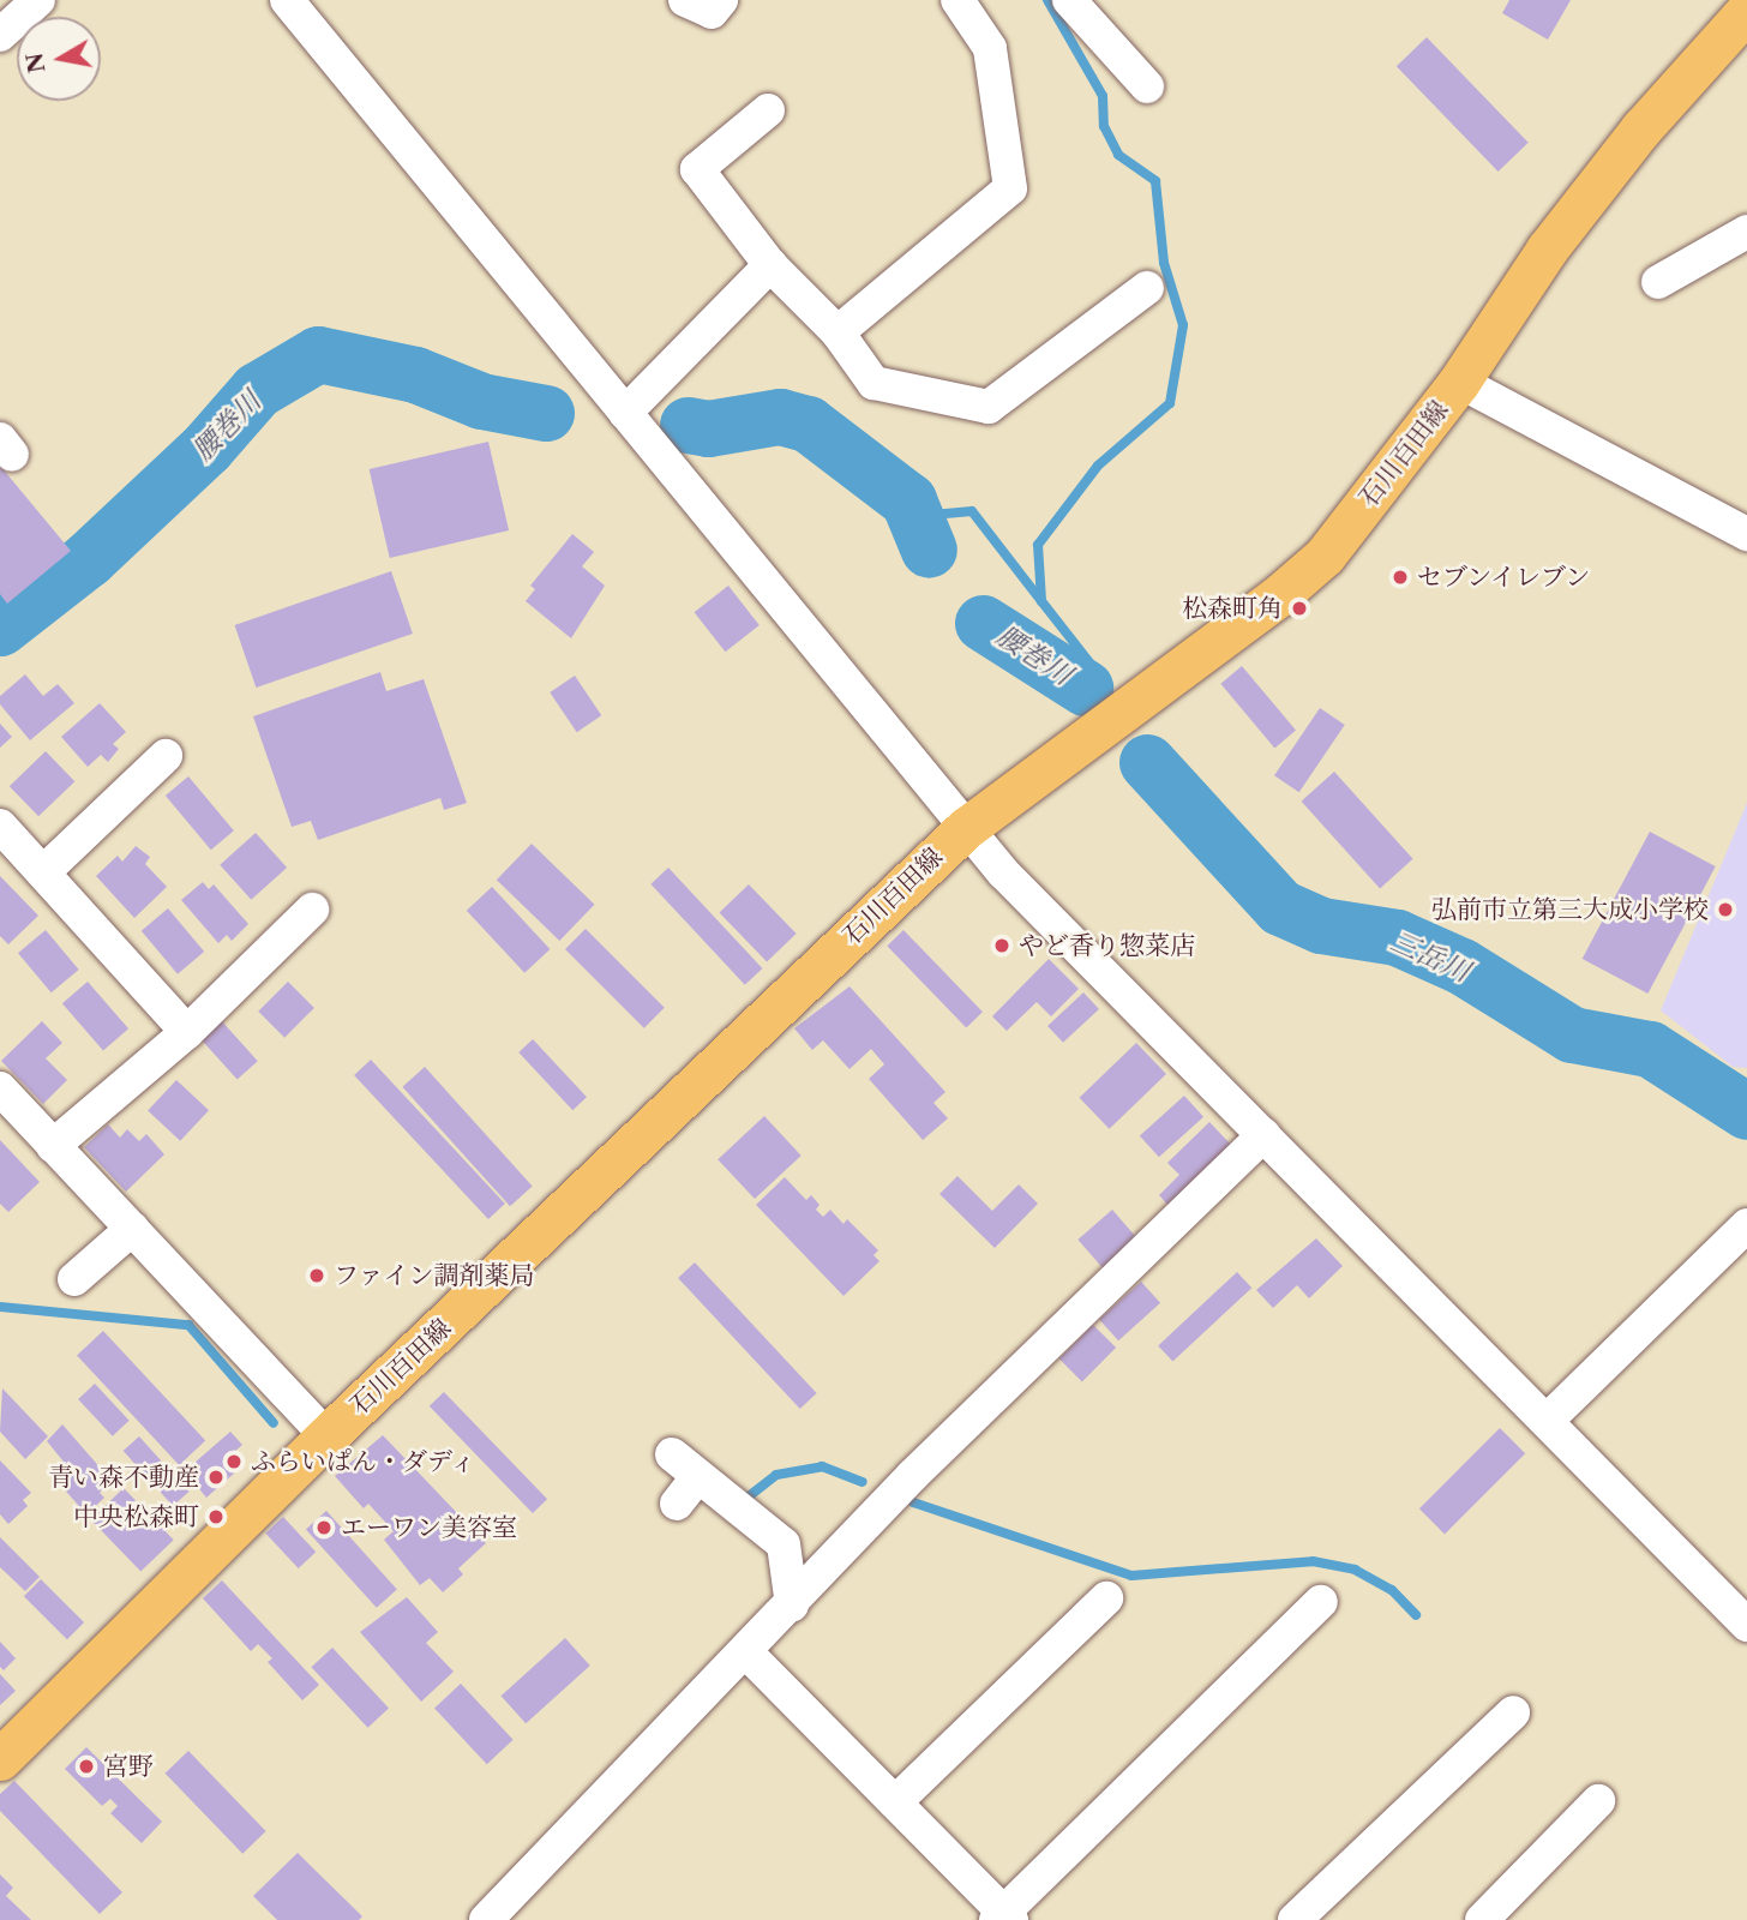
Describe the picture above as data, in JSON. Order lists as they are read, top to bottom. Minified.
{"streets":{"main road":["石川百田線"]},"water":["腰巻川","三岳川"],"places":["セブンイレブン","松森町角","弘前市立第三大成小学校","やど香り惣菜店","ファイン調剤薬局","ふらいぱん・ダディ","青い森不動産","中央松森町","エーワン美容室","宮野"],"north":"left"}
